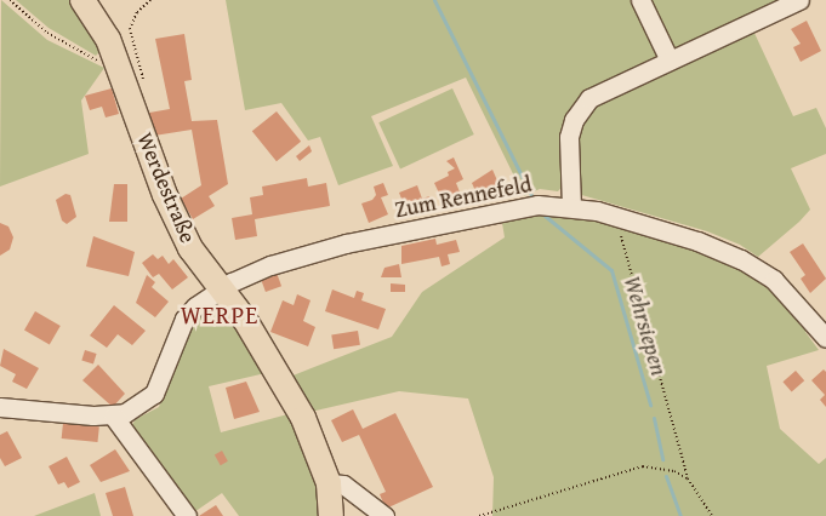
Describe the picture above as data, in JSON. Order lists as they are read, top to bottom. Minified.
{"streets":{"main road":["Werdestraße"],"street":["Zum Rennefeld"]},"crossings":[["Werdestraße","Zum Rennefeld"]],"districts":["WERPE"],"water":["Wehrsiepen"]}
